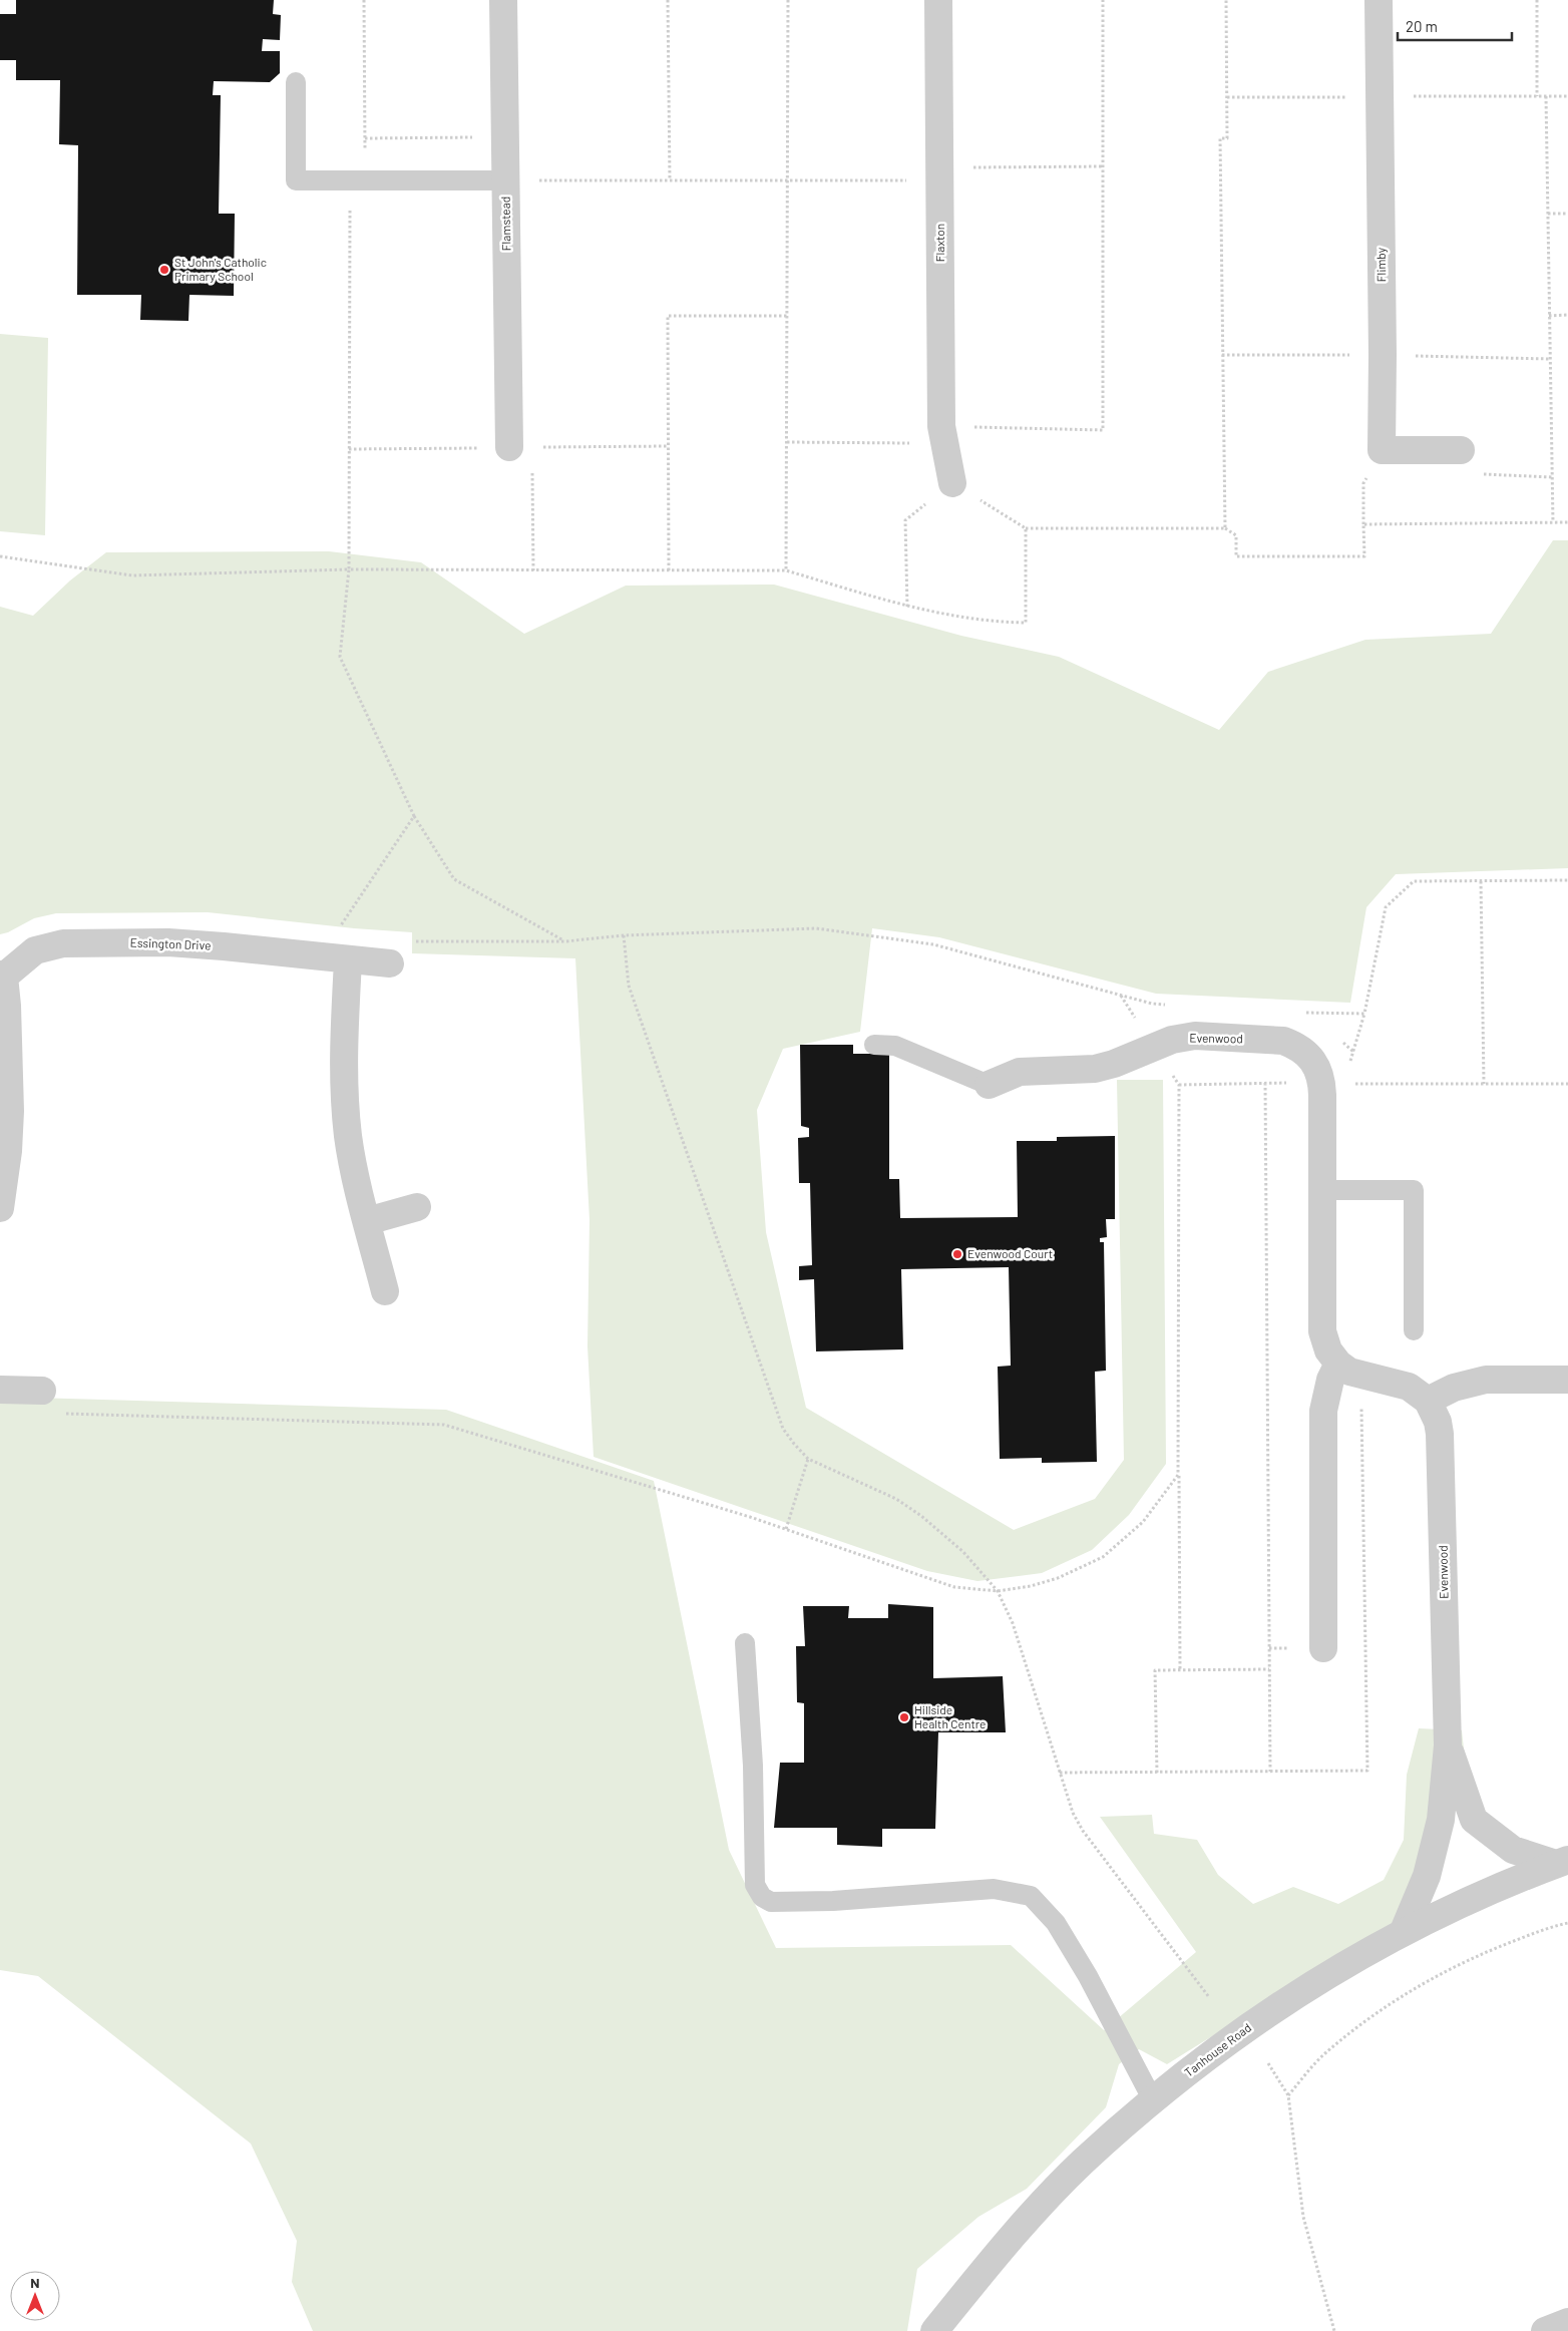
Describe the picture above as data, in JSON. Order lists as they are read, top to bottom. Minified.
{"streets":{"street":["Flamstead","Flaxton","Flimby","Essington Drive","Evenwood","Tanhouse Road"]},"crossings":[["Evenwood","Tanhouse Road"]],"places":["St John's Catholic Primary School","Evenwood Court","Hillside Health Centre"],"scale_bar":"20 m","north":"top"}
